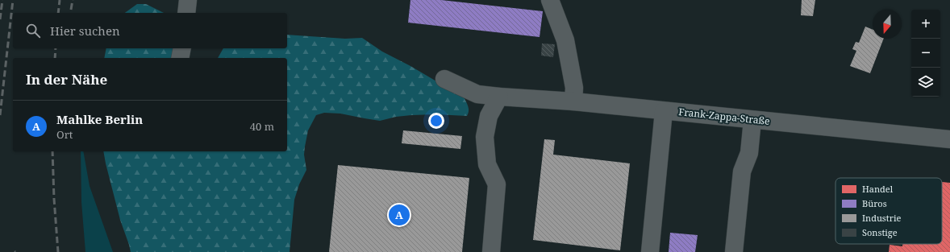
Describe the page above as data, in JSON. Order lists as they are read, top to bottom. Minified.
{"streets":{"street":["Frank-Zappa-Straße"]},"legend":["Handel","Büros","Industrie","Sonstige"],"north":"bottom","page":{"map_buttons":["+","−"],"search":"Hier suchen","heading":"In der Nähe","list":[{"mark":"A","name":"Mahlke Berlin","note":"Ort","value":"40 m"}],"pins":"A"}}
